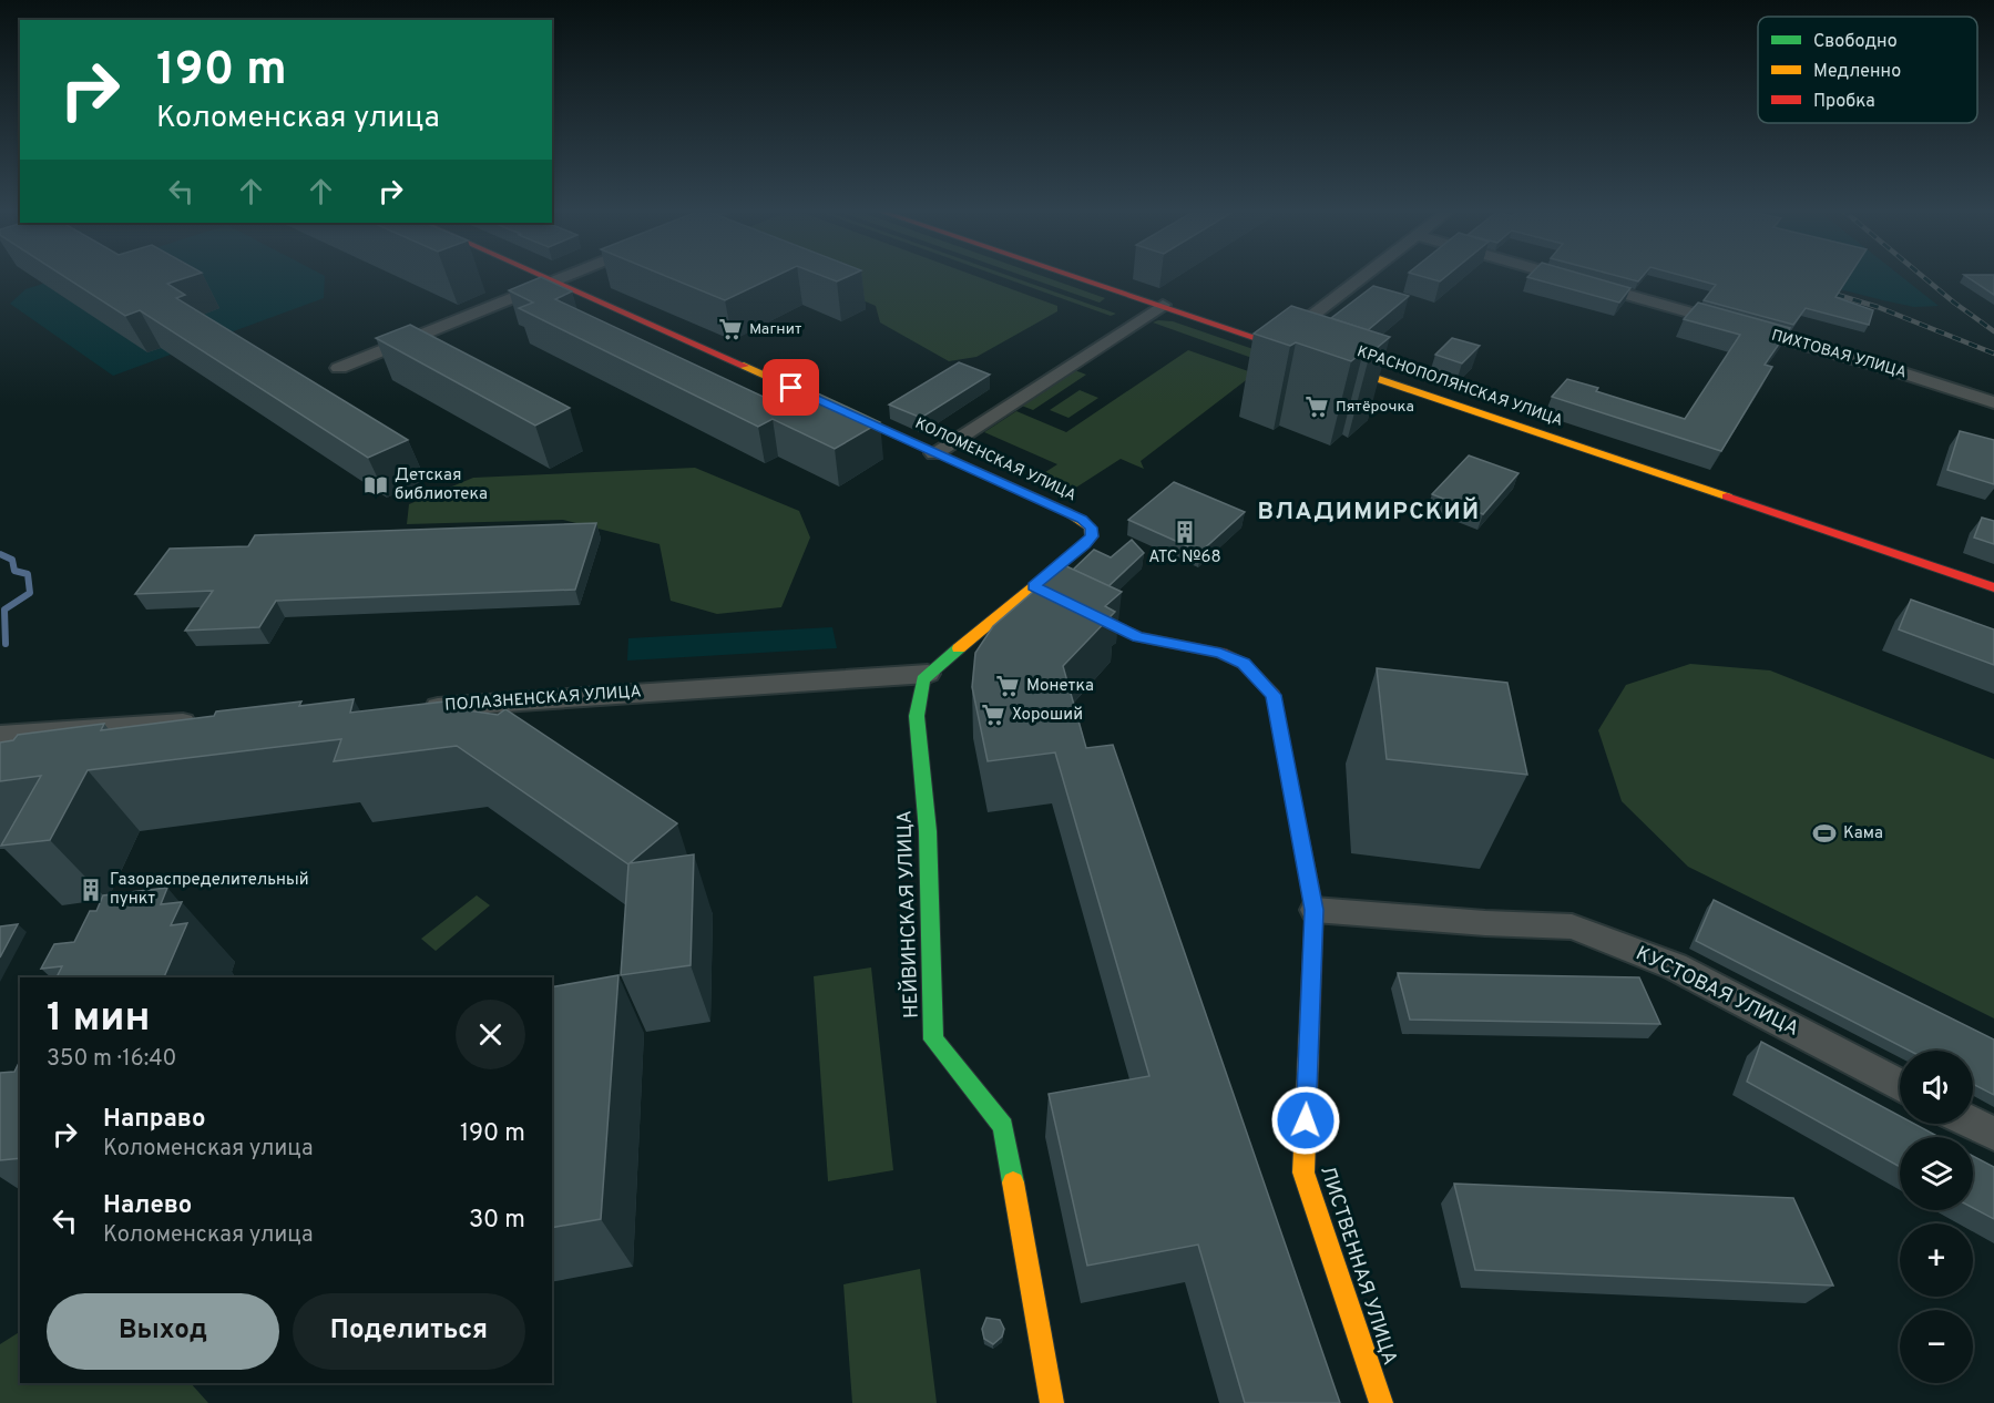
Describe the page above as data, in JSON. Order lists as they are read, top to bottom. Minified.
{"streets":{"street":["ПИХТОВАЯ УЛИЦА","КРАСНОПОЛЯНСКАЯ УЛИЦА","КОЛОМЕНСКАЯ УЛИЦА","ПОЛАЗНЕНСКАЯ УЛИЦА","НЕЙВИНСКАЯ УЛИЦА","КУСТОВАЯ УЛИЦА","ЛИСТВЕННАЯ УЛИЦА"]},"crossings":[["КОЛОМЕНСКАЯ УЛИЦА","ЛИСТВЕННАЯ УЛИЦА"],["ПОЛАЗНЕНСКАЯ УЛИЦА","НЕЙВИНСКАЯ УЛИЦА"],["КУСТОВАЯ УЛИЦА","ЛИСТВЕННАЯ УЛИЦА"]],"districts":["ВЛАДИМИРСКИЙ"],"places":{"supermarket":["Магнит","Пятёрочка","Монетка","Хороший"],"library":["Детская библиотека"],"building":["АТС №68","Газораспределительный пункт"],"sports":["Кама"]},"legend":["Свободно","Медленно","Пробка"],"page":{"turn":["190 m","Коломенская улица"],"heading":["1 мин","350 m · 16:40"],"map_buttons":["+","−"],"list":[{"name":"Направо","note":"Коломенская улица","value":"190 m"},{"name":"Налево","note":"Коломенская улица","value":"30 m"}],"buttons":["Выход","Поделиться"]}}
